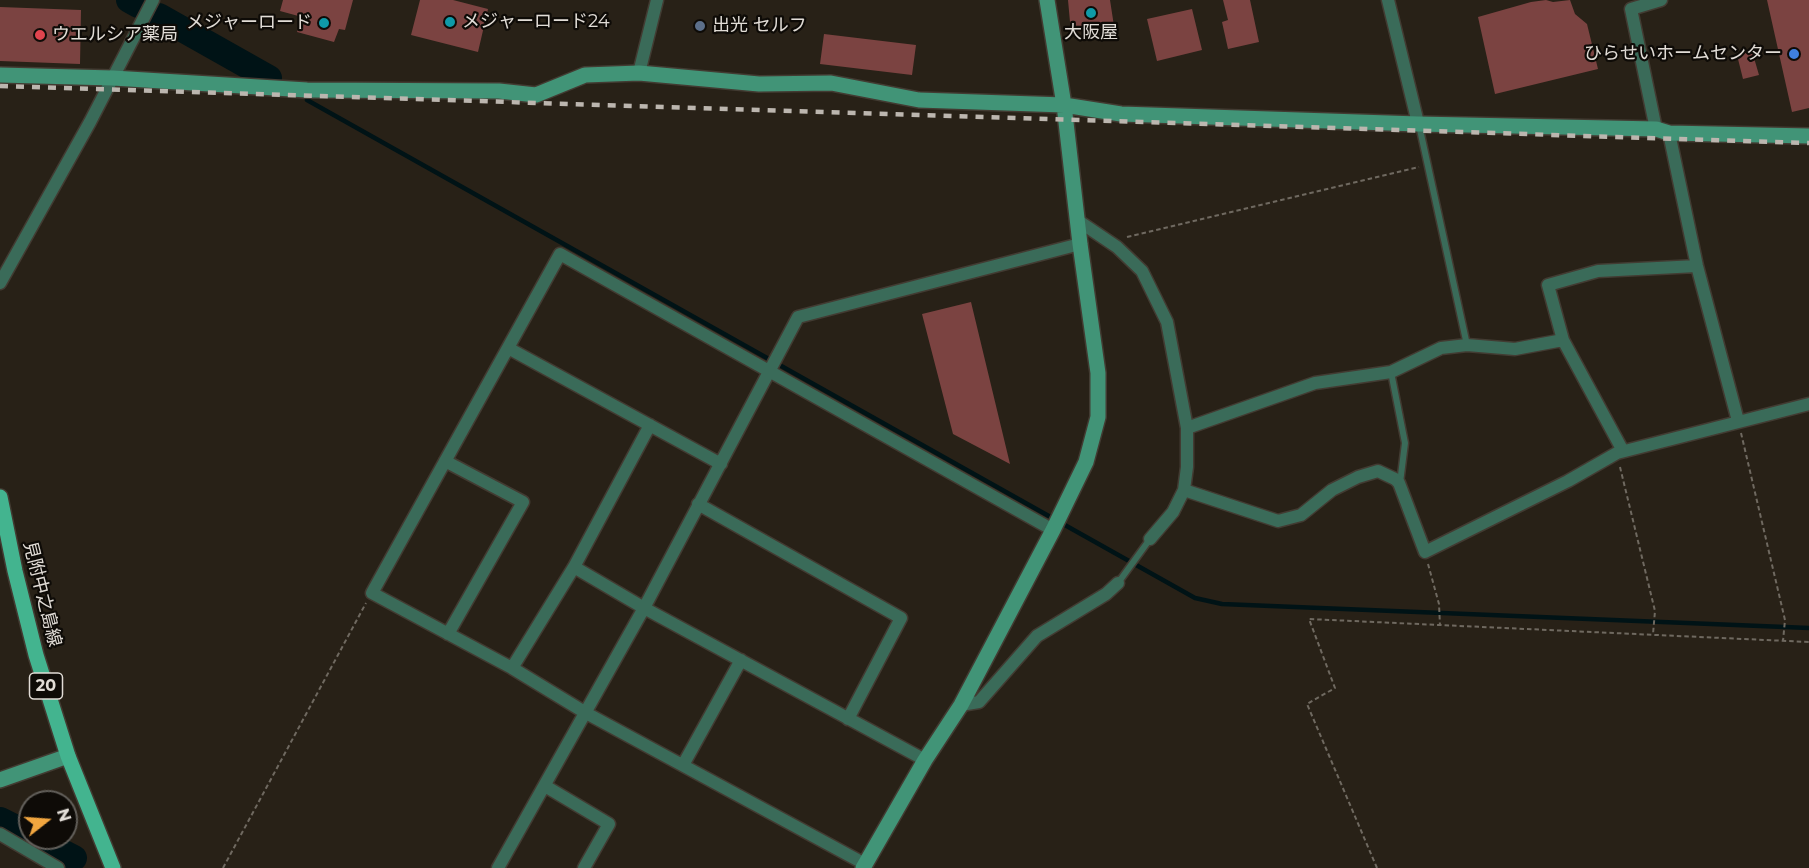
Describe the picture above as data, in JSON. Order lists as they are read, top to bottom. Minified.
{"streets":{"main road":["見附中之島線","20"]},"places":["大阪屋","メジャーロード24","メジャーロード","出光 セルフ","ウエルシア薬局","ひらせいホームセンター"],"north":"right"}
